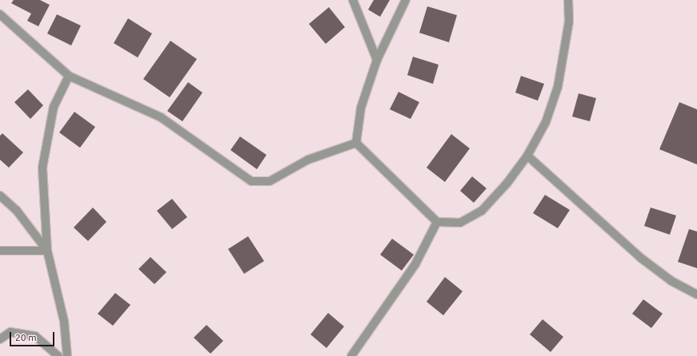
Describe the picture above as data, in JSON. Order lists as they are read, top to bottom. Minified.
{"scale_bar":"20 m"}
